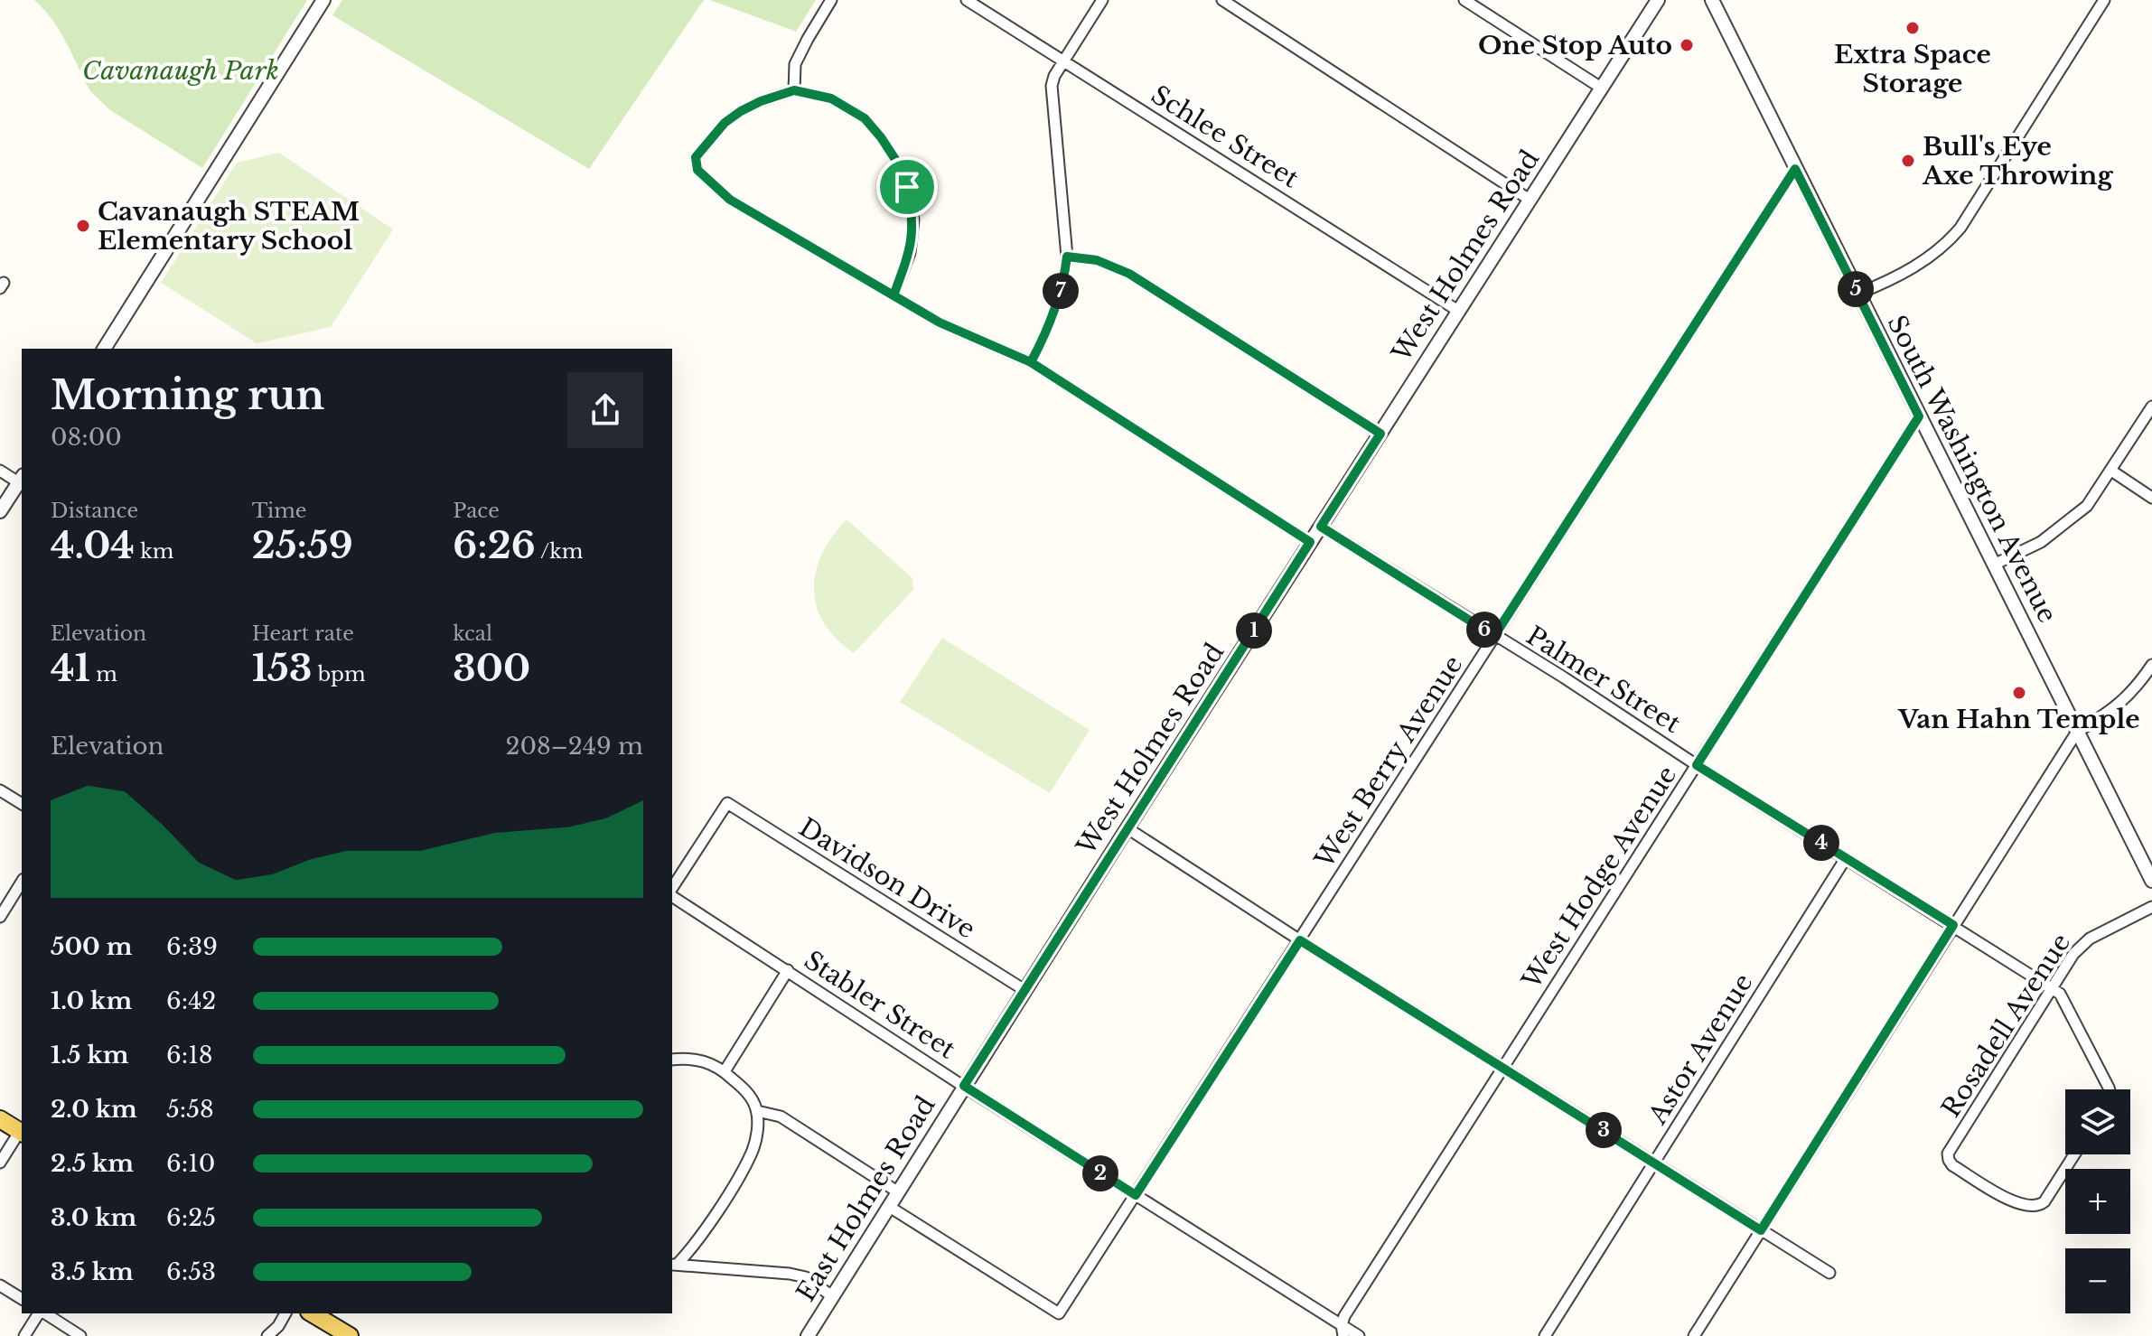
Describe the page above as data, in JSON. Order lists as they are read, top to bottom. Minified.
{"streets":{"street":["Schlee Street","West Holmes Road","South Washington Avenue","Palmer Street","West Berry Avenue","West Hodge Avenue","Davidson Drive","Stabler Street","Rosadell Avenue","Astor Avenue","East Holmes Road"]},"crossings":[["Schlee Street","West Holmes Road"],["West Holmes Road","Palmer Street"],["West Holmes Road","Davidson Drive"],["West Holmes Road","Stabler Street"],["West Holmes Road","East Holmes Road"],["South Washington Avenue","West Berry Avenue"],["South Washington Avenue","West Hodge Avenue"],["Palmer Street","West Berry Avenue"],["Palmer Street","West Hodge Avenue"],["Palmer Street","Rosadell Avenue"],["Palmer Street","Astor Avenue"],["West Berry Avenue","Stabler Street"],["West Berry Avenue","East Holmes Road"],["West Hodge Avenue","Stabler Street"],["Stabler Street","East Holmes Road"]],"parks":["Cavanaugh Park"],"places":["Extra Space Storage","One Stop Auto","Bull's Eye Axe Throwing","Cavanaugh STEAM Elementary School","Van Hahn Temple"],"page":{"pins":["5","7","6","1","4","3","2"],"heading":["Morning run","08:00"],"stats":[["Distance","4.04 km"],["Time","25:59"],["Pace","6:26 /km"],["Elevation","41 m"],["Heart rate","153 bpm"],["kcal","300"]],"chart":["Elevation","208–249 m"],"list":[{"name":"500 m","note":"6:39"},{"name":"1.0 km","note":"6:42"},{"name":"1.5 km","note":"6:18"},{"name":"2.0 km","note":"5:58"},{"name":"2.5 km","note":"6:10"},{"name":"3.0 km","note":"6:25"},{"name":"3.5 km","note":"6:53"}],"map_buttons":["+","−"]}}
